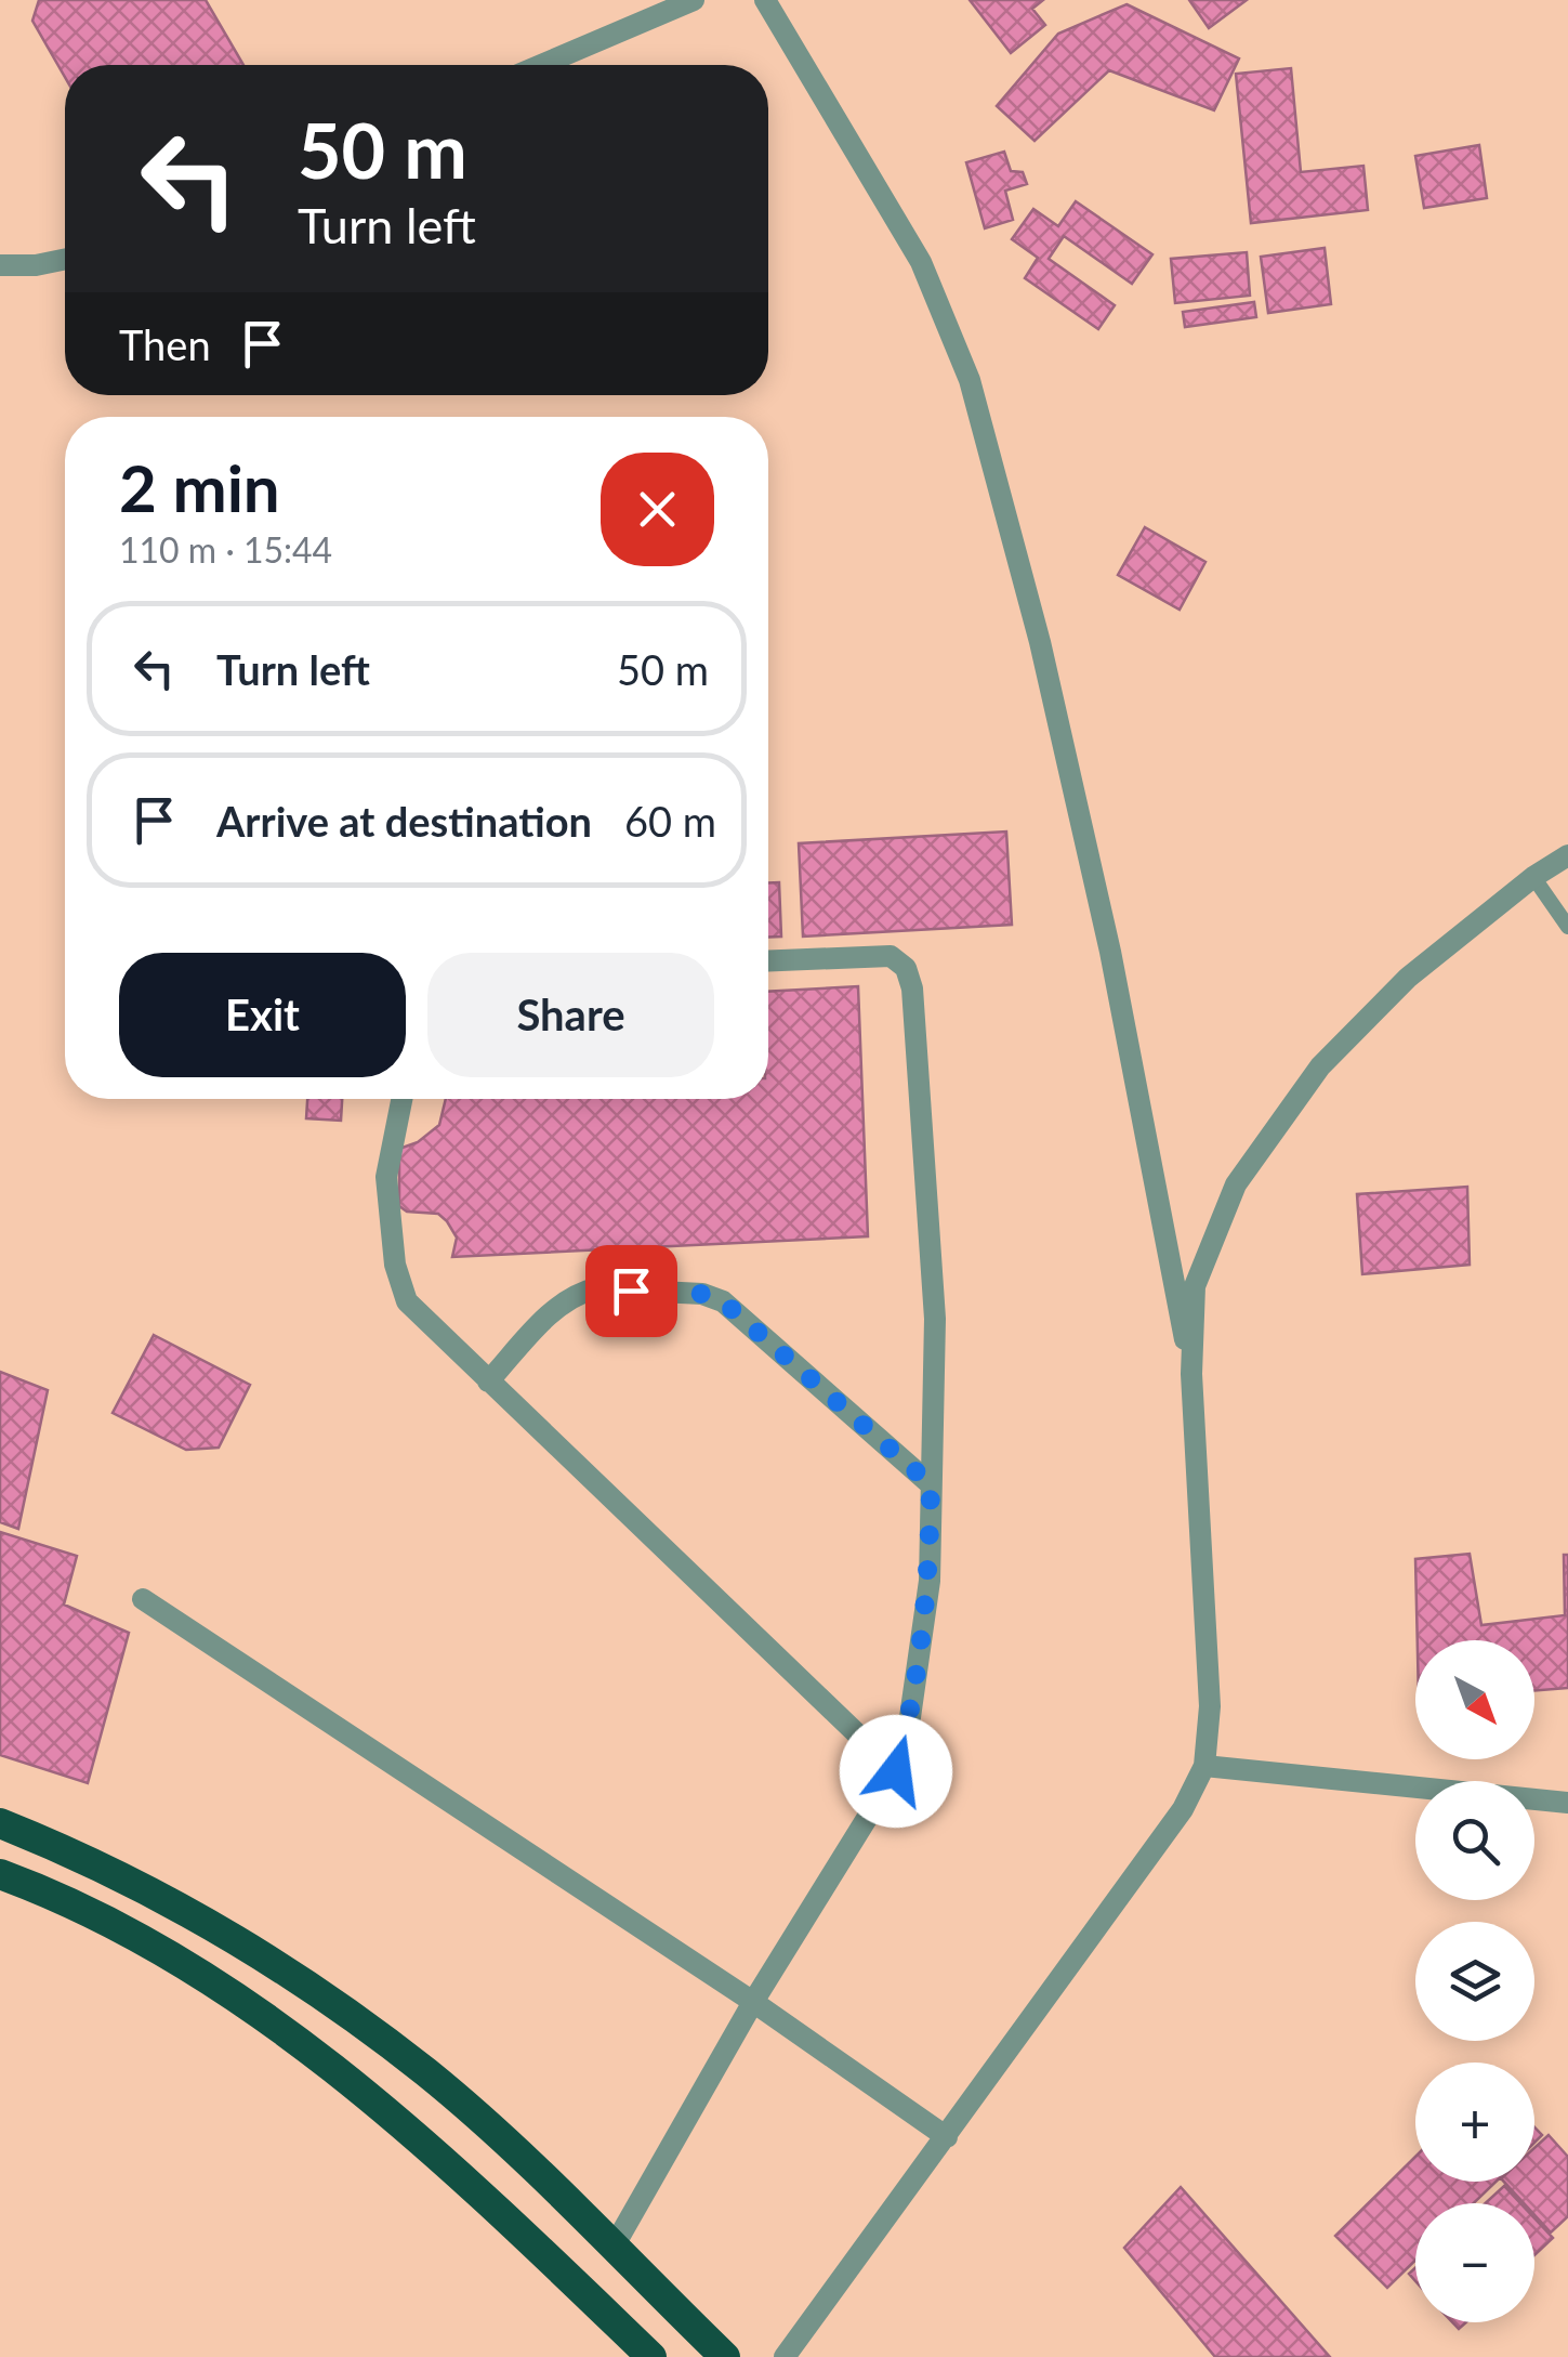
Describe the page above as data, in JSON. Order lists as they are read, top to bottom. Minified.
{"north":"bottom right","page":{"turn":["50 m","Turn left"],"then":"Then","heading":["2 min","110 m · 15:44"],"list":[{"name":"Turn left","value":"50 m"},{"name":"Arrive at destination","value":"60 m"}],"buttons":["Exit","Share"],"map_buttons":["+","−"]}}
